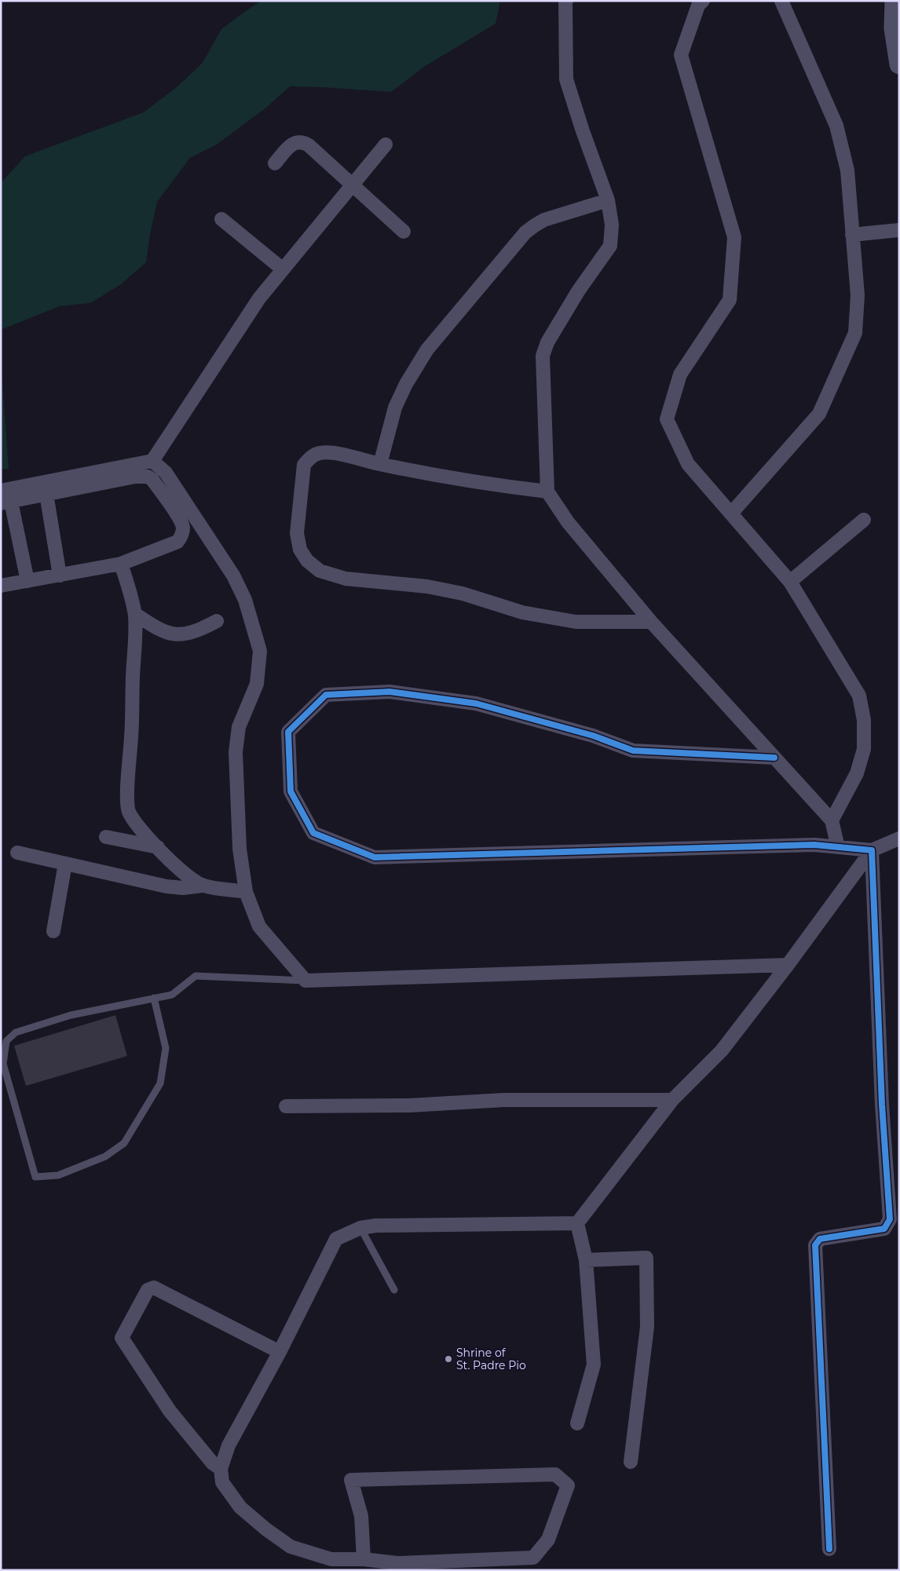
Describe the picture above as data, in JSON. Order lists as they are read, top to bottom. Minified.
{"places":["Shrine of St. Padre Pio"]}
